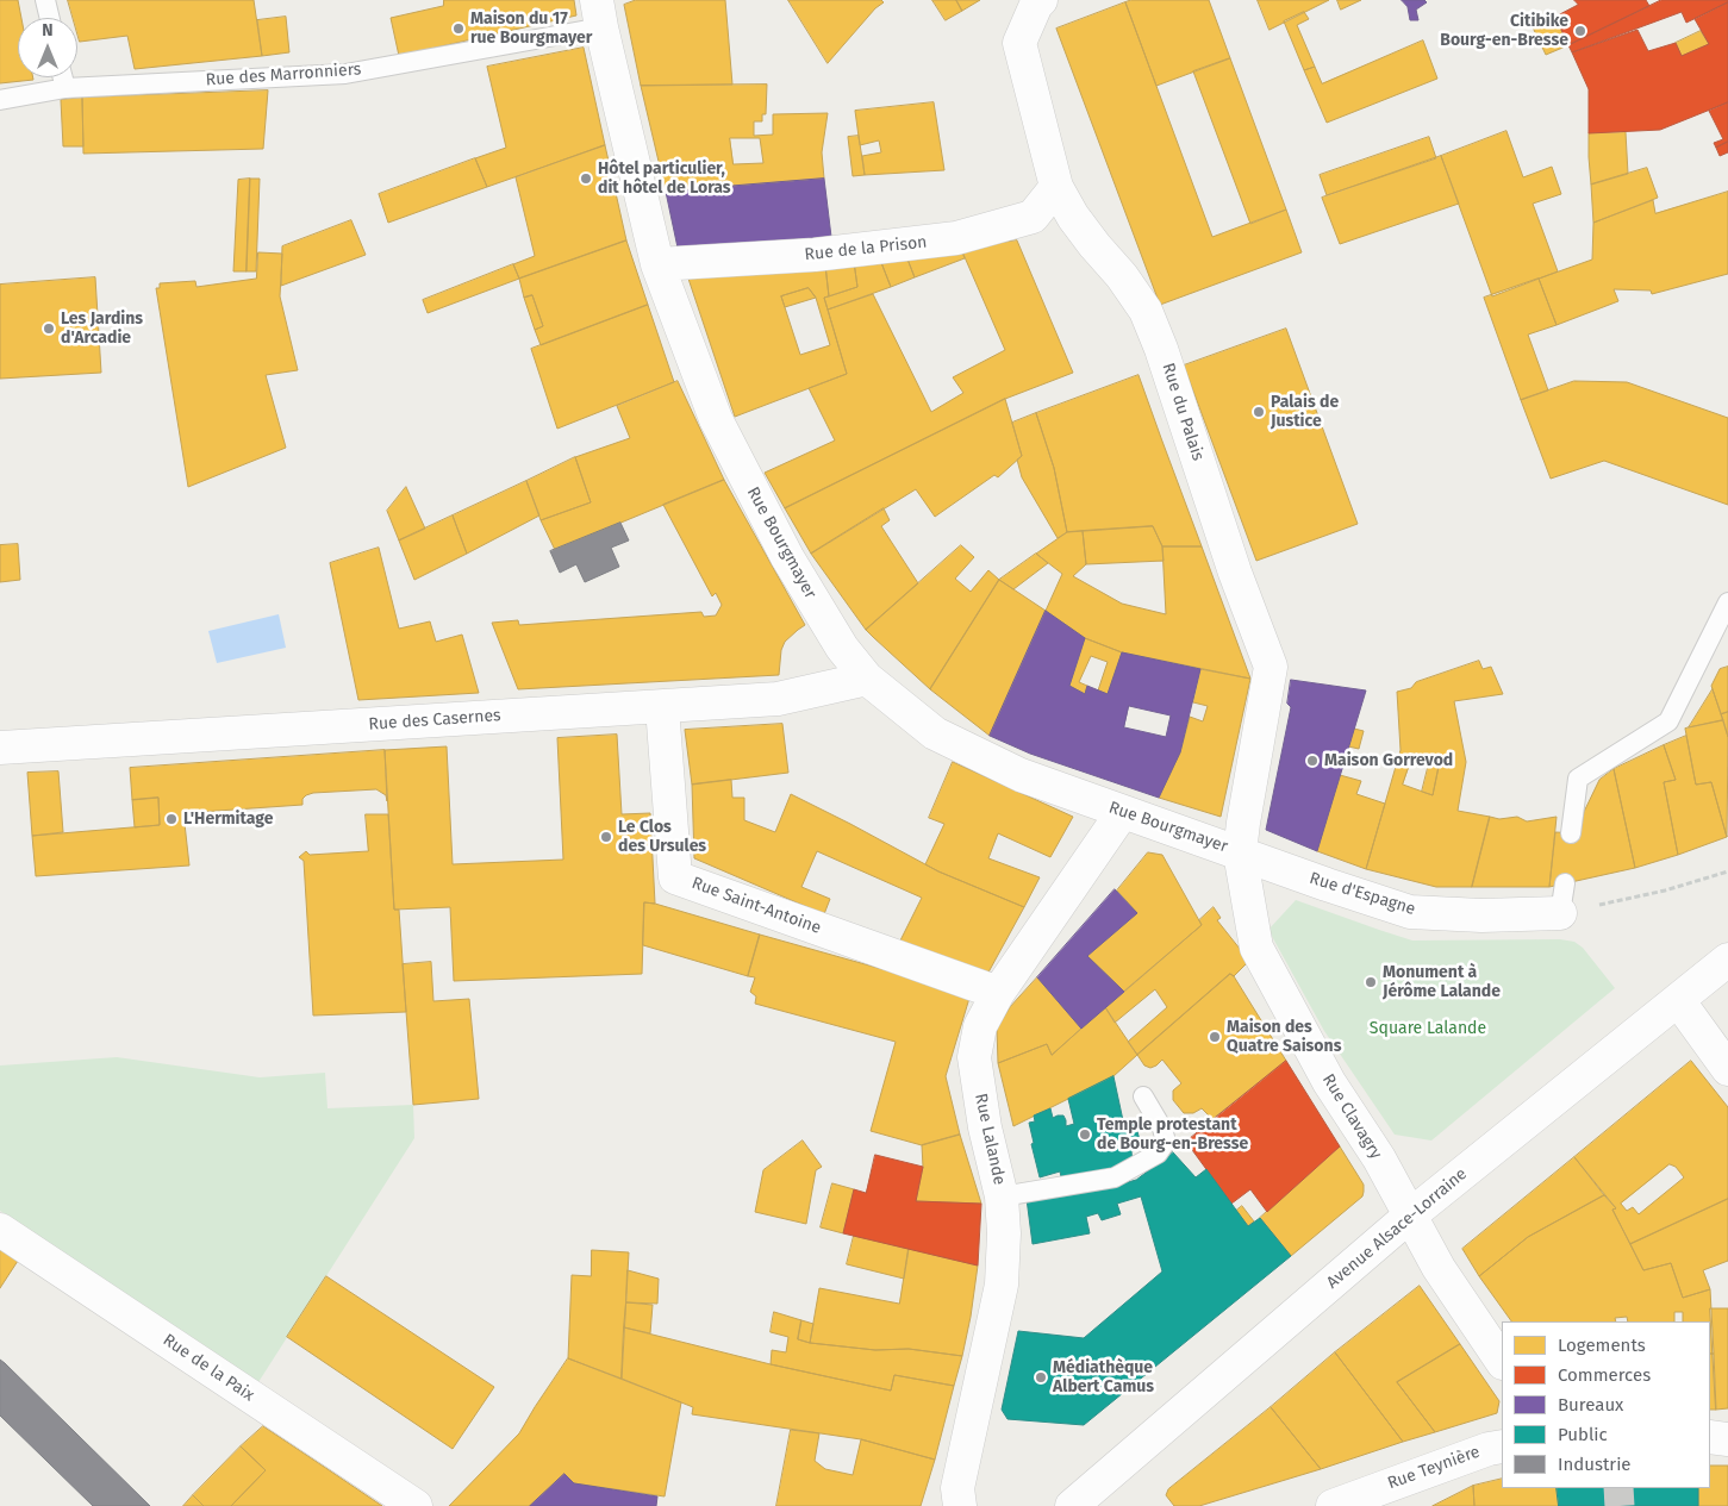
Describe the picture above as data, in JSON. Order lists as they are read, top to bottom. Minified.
{"streets":{"street":["Rue de la Prison","Rue du Palais","Rue Bourgmayer","Rue des Casernes","Rue d'Espagne","Rue Saint-Antoine","Rue Clavagry","Rue Lalande","Avenue Alsace-Lorraine","Rue de la Paix","Rue Teynière"],"lane":["Rue des Marronniers"]},"crossings":[["Rue des Marronniers","Rue Bourgmayer"],["Rue de la Prison","Rue du Palais"],["Rue de la Prison","Rue Bourgmayer"],["Rue du Palais","Rue Bourgmayer"],["Rue du Palais","Rue d'Espagne"],["Rue du Palais","Rue Clavagry"],["Rue Bourgmayer","Rue des Casernes"],["Rue Bourgmayer","Rue d'Espagne"],["Rue Bourgmayer","Rue Clavagry"],["Rue Bourgmayer","Rue Lalande"],["Rue des Casernes","Rue Saint-Antoine"],["Rue d'Espagne","Rue Clavagry"],["Rue Saint-Antoine","Rue Lalande"],["Rue Clavagry","Avenue Alsace-Lorraine"]],"parks":["Square Lalande"],"places":["Maison du 17 rue Bourgmayer","Citibike Bourg-en-Bresse","Hôtel particulier, dit hôtel de Loras","Les Jardins d'Arcadie","Palais de Justice","Maison Gorrevod","L'Hermitage","Le Clos des Ursules","Monument à Jérôme Lalande","Maison des Quatre Saisons","Temple protestant de Bourg-en-Bresse","Médiathèque Albert Camus"],"legend":["Logements","Commerces","Bureaux","Public","Industrie"],"north":"top"}
